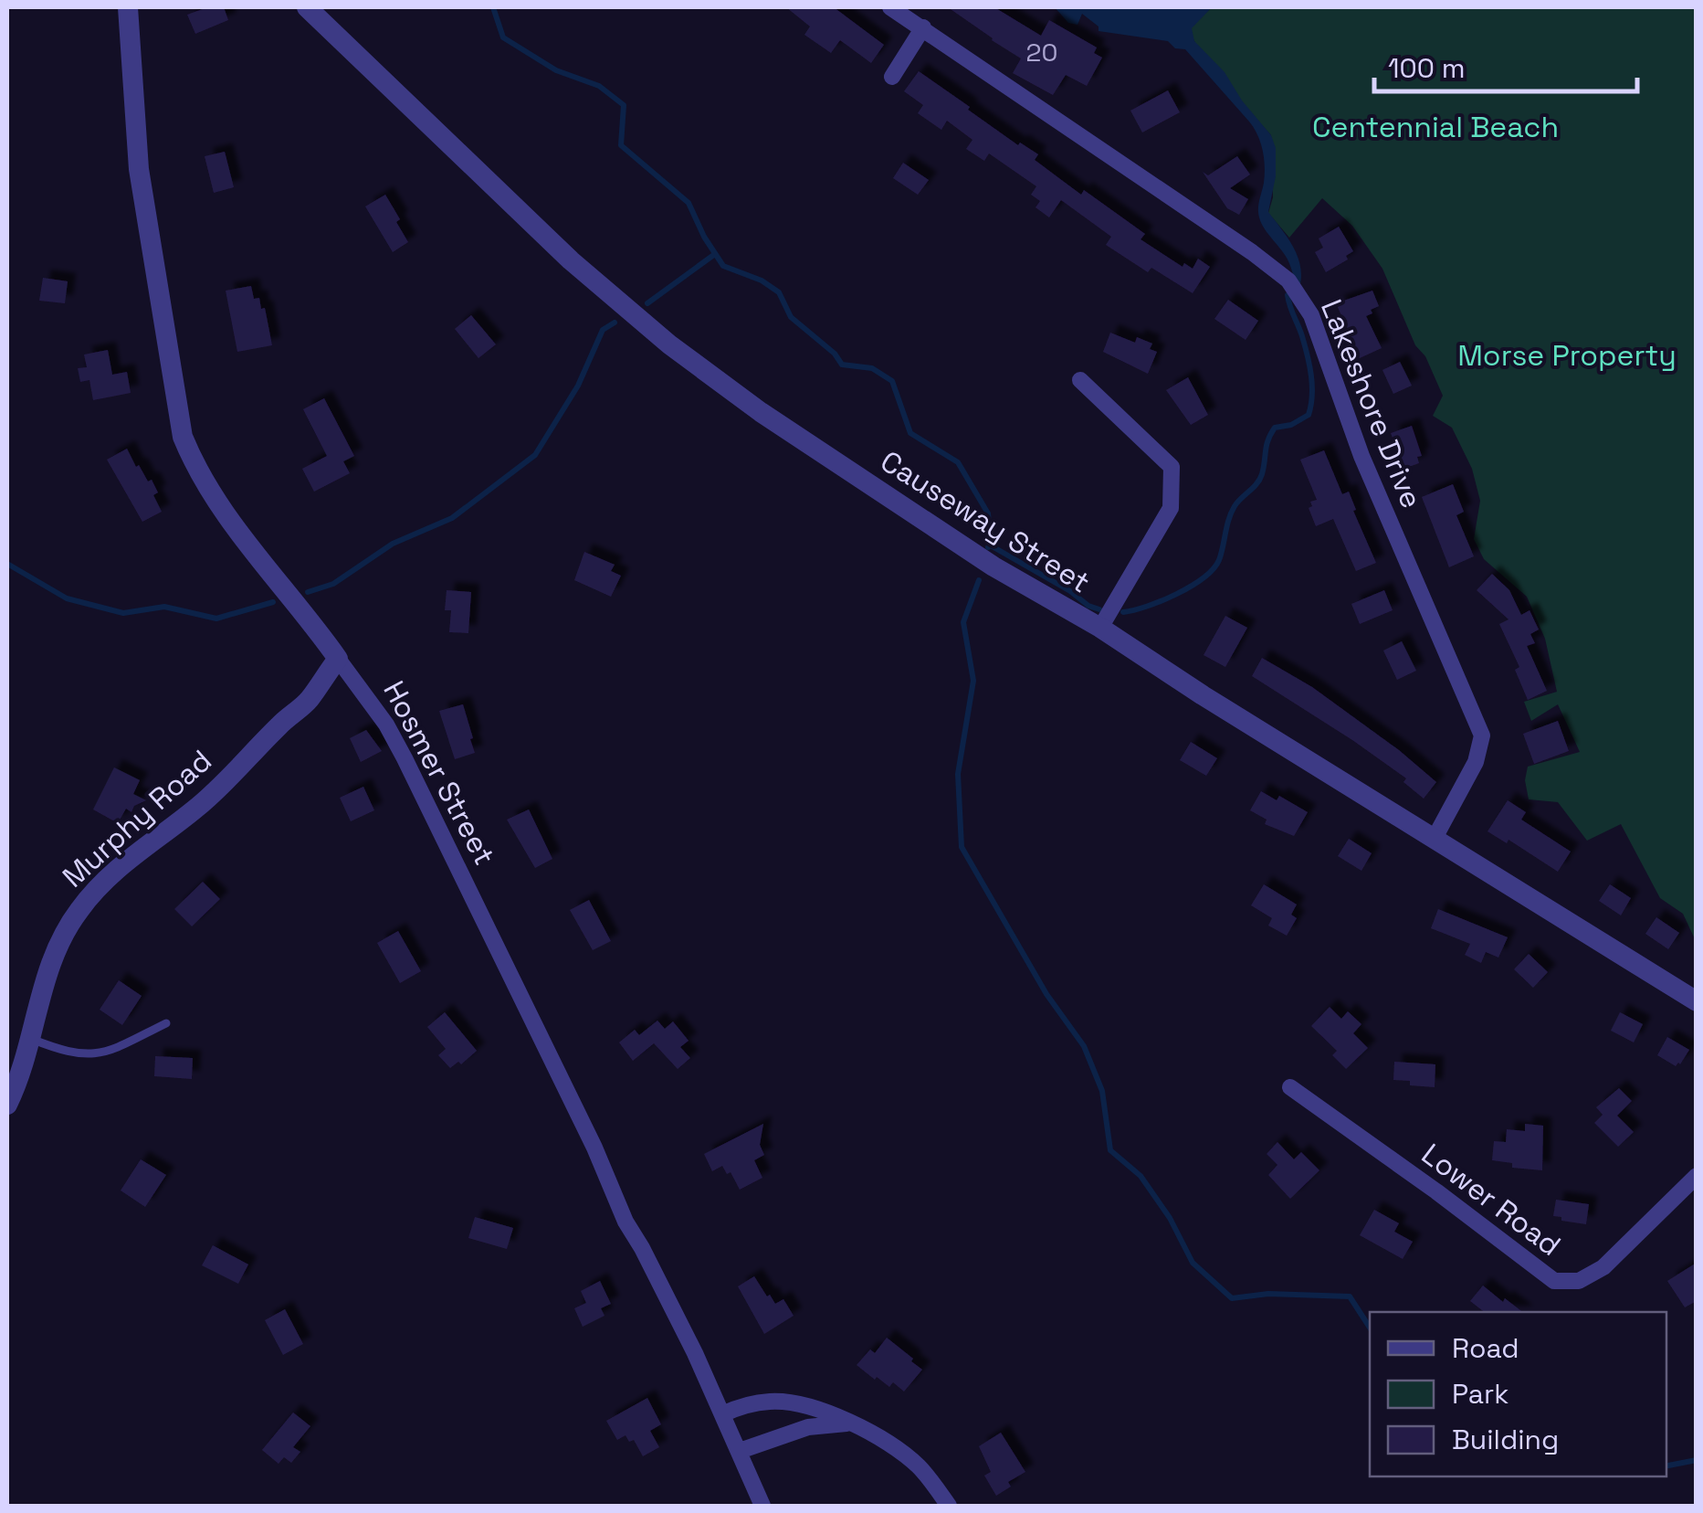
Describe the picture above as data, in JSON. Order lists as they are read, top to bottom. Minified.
{"streets":{"street":["Lakeshore Drive","Causeway Street","Hosmer Street","Murphy Road","Lower Road"]},"crossings":[["Lakeshore Drive","Causeway Street"],["Hosmer Street","Murphy Road"]],"parks":["Centennial Beach","Morse Property"],"house_numbers":["20"],"legend":["Road","Park","Building"],"scale_bar":"100 m"}
